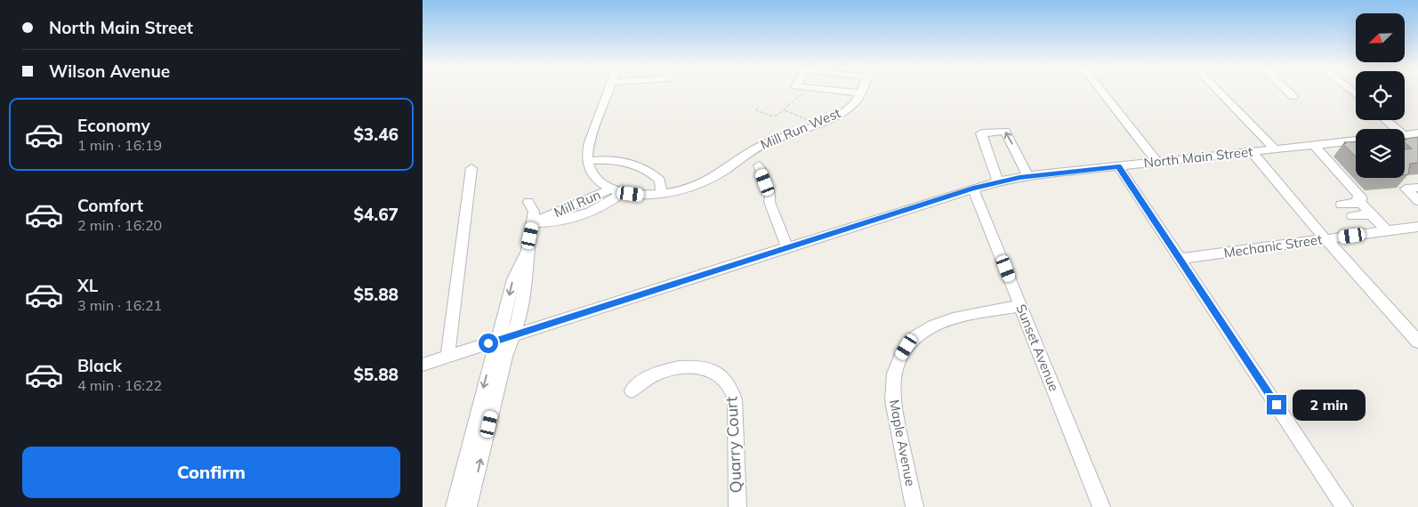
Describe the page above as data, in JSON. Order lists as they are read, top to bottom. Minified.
{"streets":{"street":["Mill Run West","North Main Street","Mill Run","Mechanic Street","Sunset Avenue","Maple Avenue","Quarry Court"]},"crossings":[["Mill Run West","Mill Run"],["North Main Street","Sunset Avenue"],["Sunset Avenue","Maple Avenue"]],"north":"bottom left","page":{"banner":["North Main Street","Wilson Avenue"],"list":[{"name":"Economy","note":"1 min · 16:19","value":"$3.46"},{"name":"Comfort","note":"2 min · 16:20","value":"$4.67"},{"name":"XL","note":"3 min · 16:21","value":"$5.88"},{"name":"Black","note":"4 min · 16:22","value":"$5.88"}],"bubble":"2 min","buttons":"Confirm"}}
